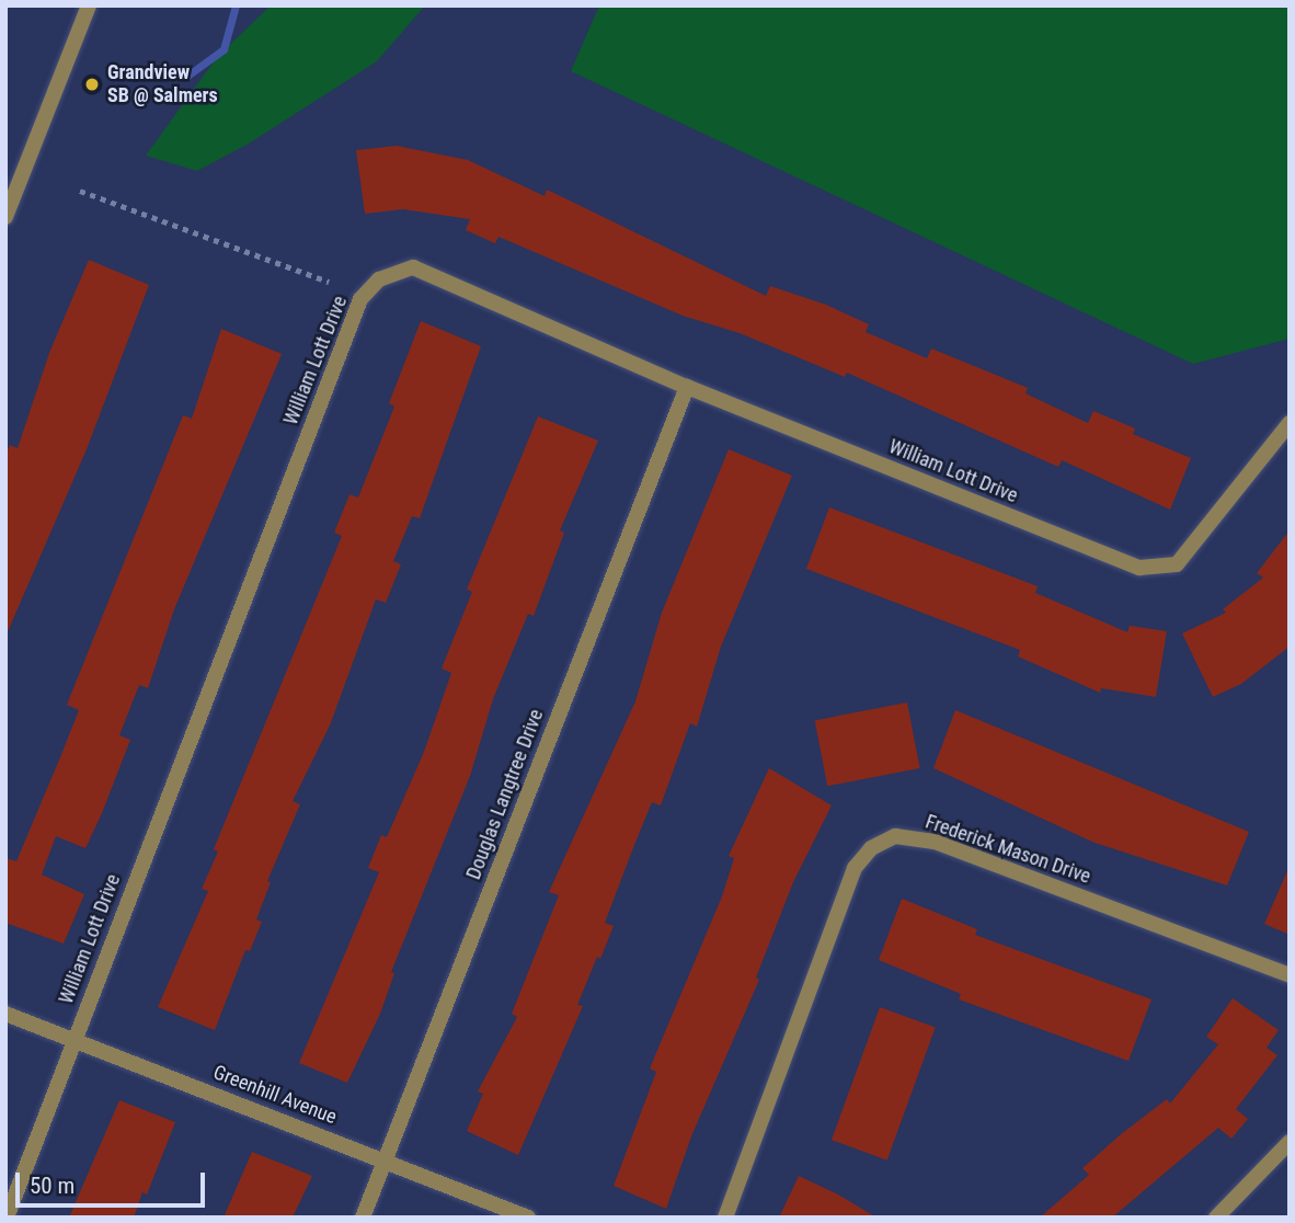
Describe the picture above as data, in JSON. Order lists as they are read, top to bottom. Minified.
{"streets":{"street":["William Lott Drive","Douglas Langtree Drive","Frederick Mason Drive","Greenhill Avenue"]},"crossings":[["William Lott Drive","Douglas Langtree Drive"],["William Lott Drive","Greenhill Avenue"],["Douglas Langtree Drive","Greenhill Avenue"]],"places":["Grandview SB @ Salmers"],"scale_bar":"50 m"}
